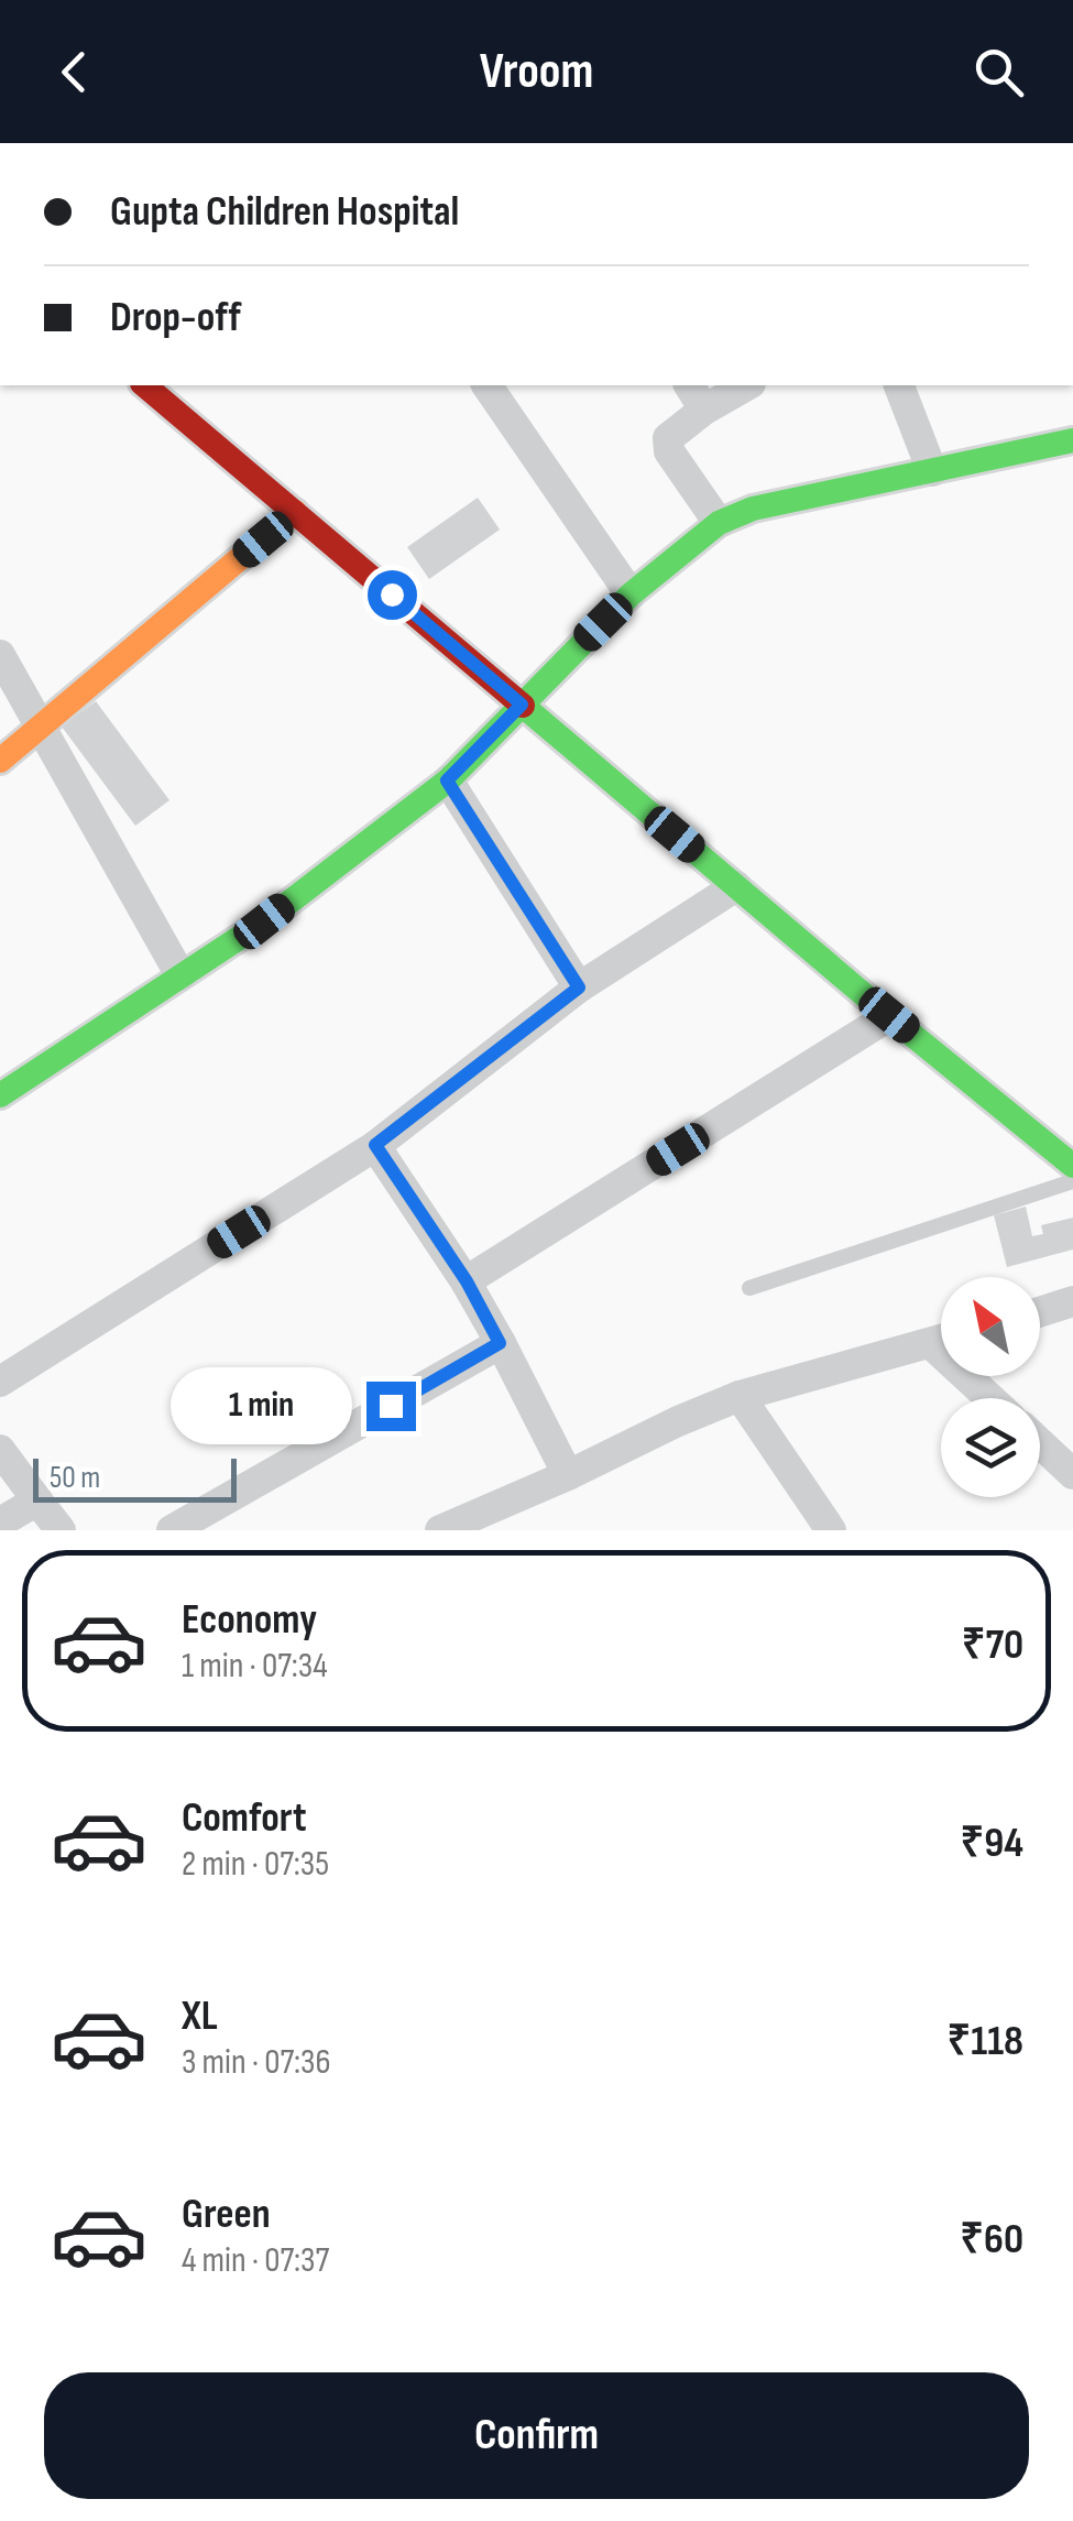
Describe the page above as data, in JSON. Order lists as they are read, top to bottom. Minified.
{"scale_bar":"50 m","north":"top left","page":{"header":"Vroom","banner":["Gupta Children Hospital","Drop-off"],"bubble":"1 min","scale":"50 m","list":[{"name":"Economy","note":"1 min · 07:34","value":"₹70"},{"name":"Comfort","note":"2 min · 07:35","value":"₹94"},{"name":"XL","note":"3 min · 07:36","value":"₹118"},{"name":"Green","note":"4 min · 07:37","value":"₹60"}],"buttons":"Confirm"}}
